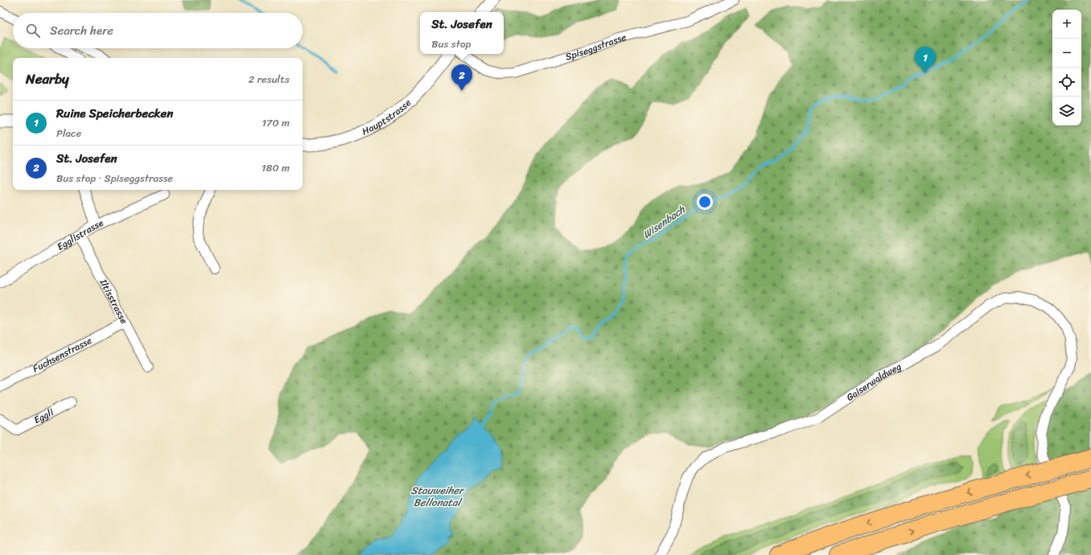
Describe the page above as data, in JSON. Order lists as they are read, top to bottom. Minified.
{"streets":{"street":["Spiseggstrasse","Hauptstrasse","Egglistrasse","Iltisstrasse","Fuchsenstrasse","Gaiserwaldweg","Eggli"]},"crossings":[["Egglistrasse","Iltisstrasse"],["Iltisstrasse","Fuchsenstrasse"]],"water":["Wisenbach","Stauweiher Bellonatal"],"page":{"map_buttons":["+","−"],"popup":["St. Josefen","Bus stop"],"search":"Search here","pins":["1","2"],"heading":["Nearby","2 results"],"list":[{"mark":"1","name":"Ruine Speicherbecken","note":"Place","value":"170 m"},{"mark":"2","name":"St. Josefen","note":"Bus stop · Spiseggstrasse","value":"180 m"}]}}
